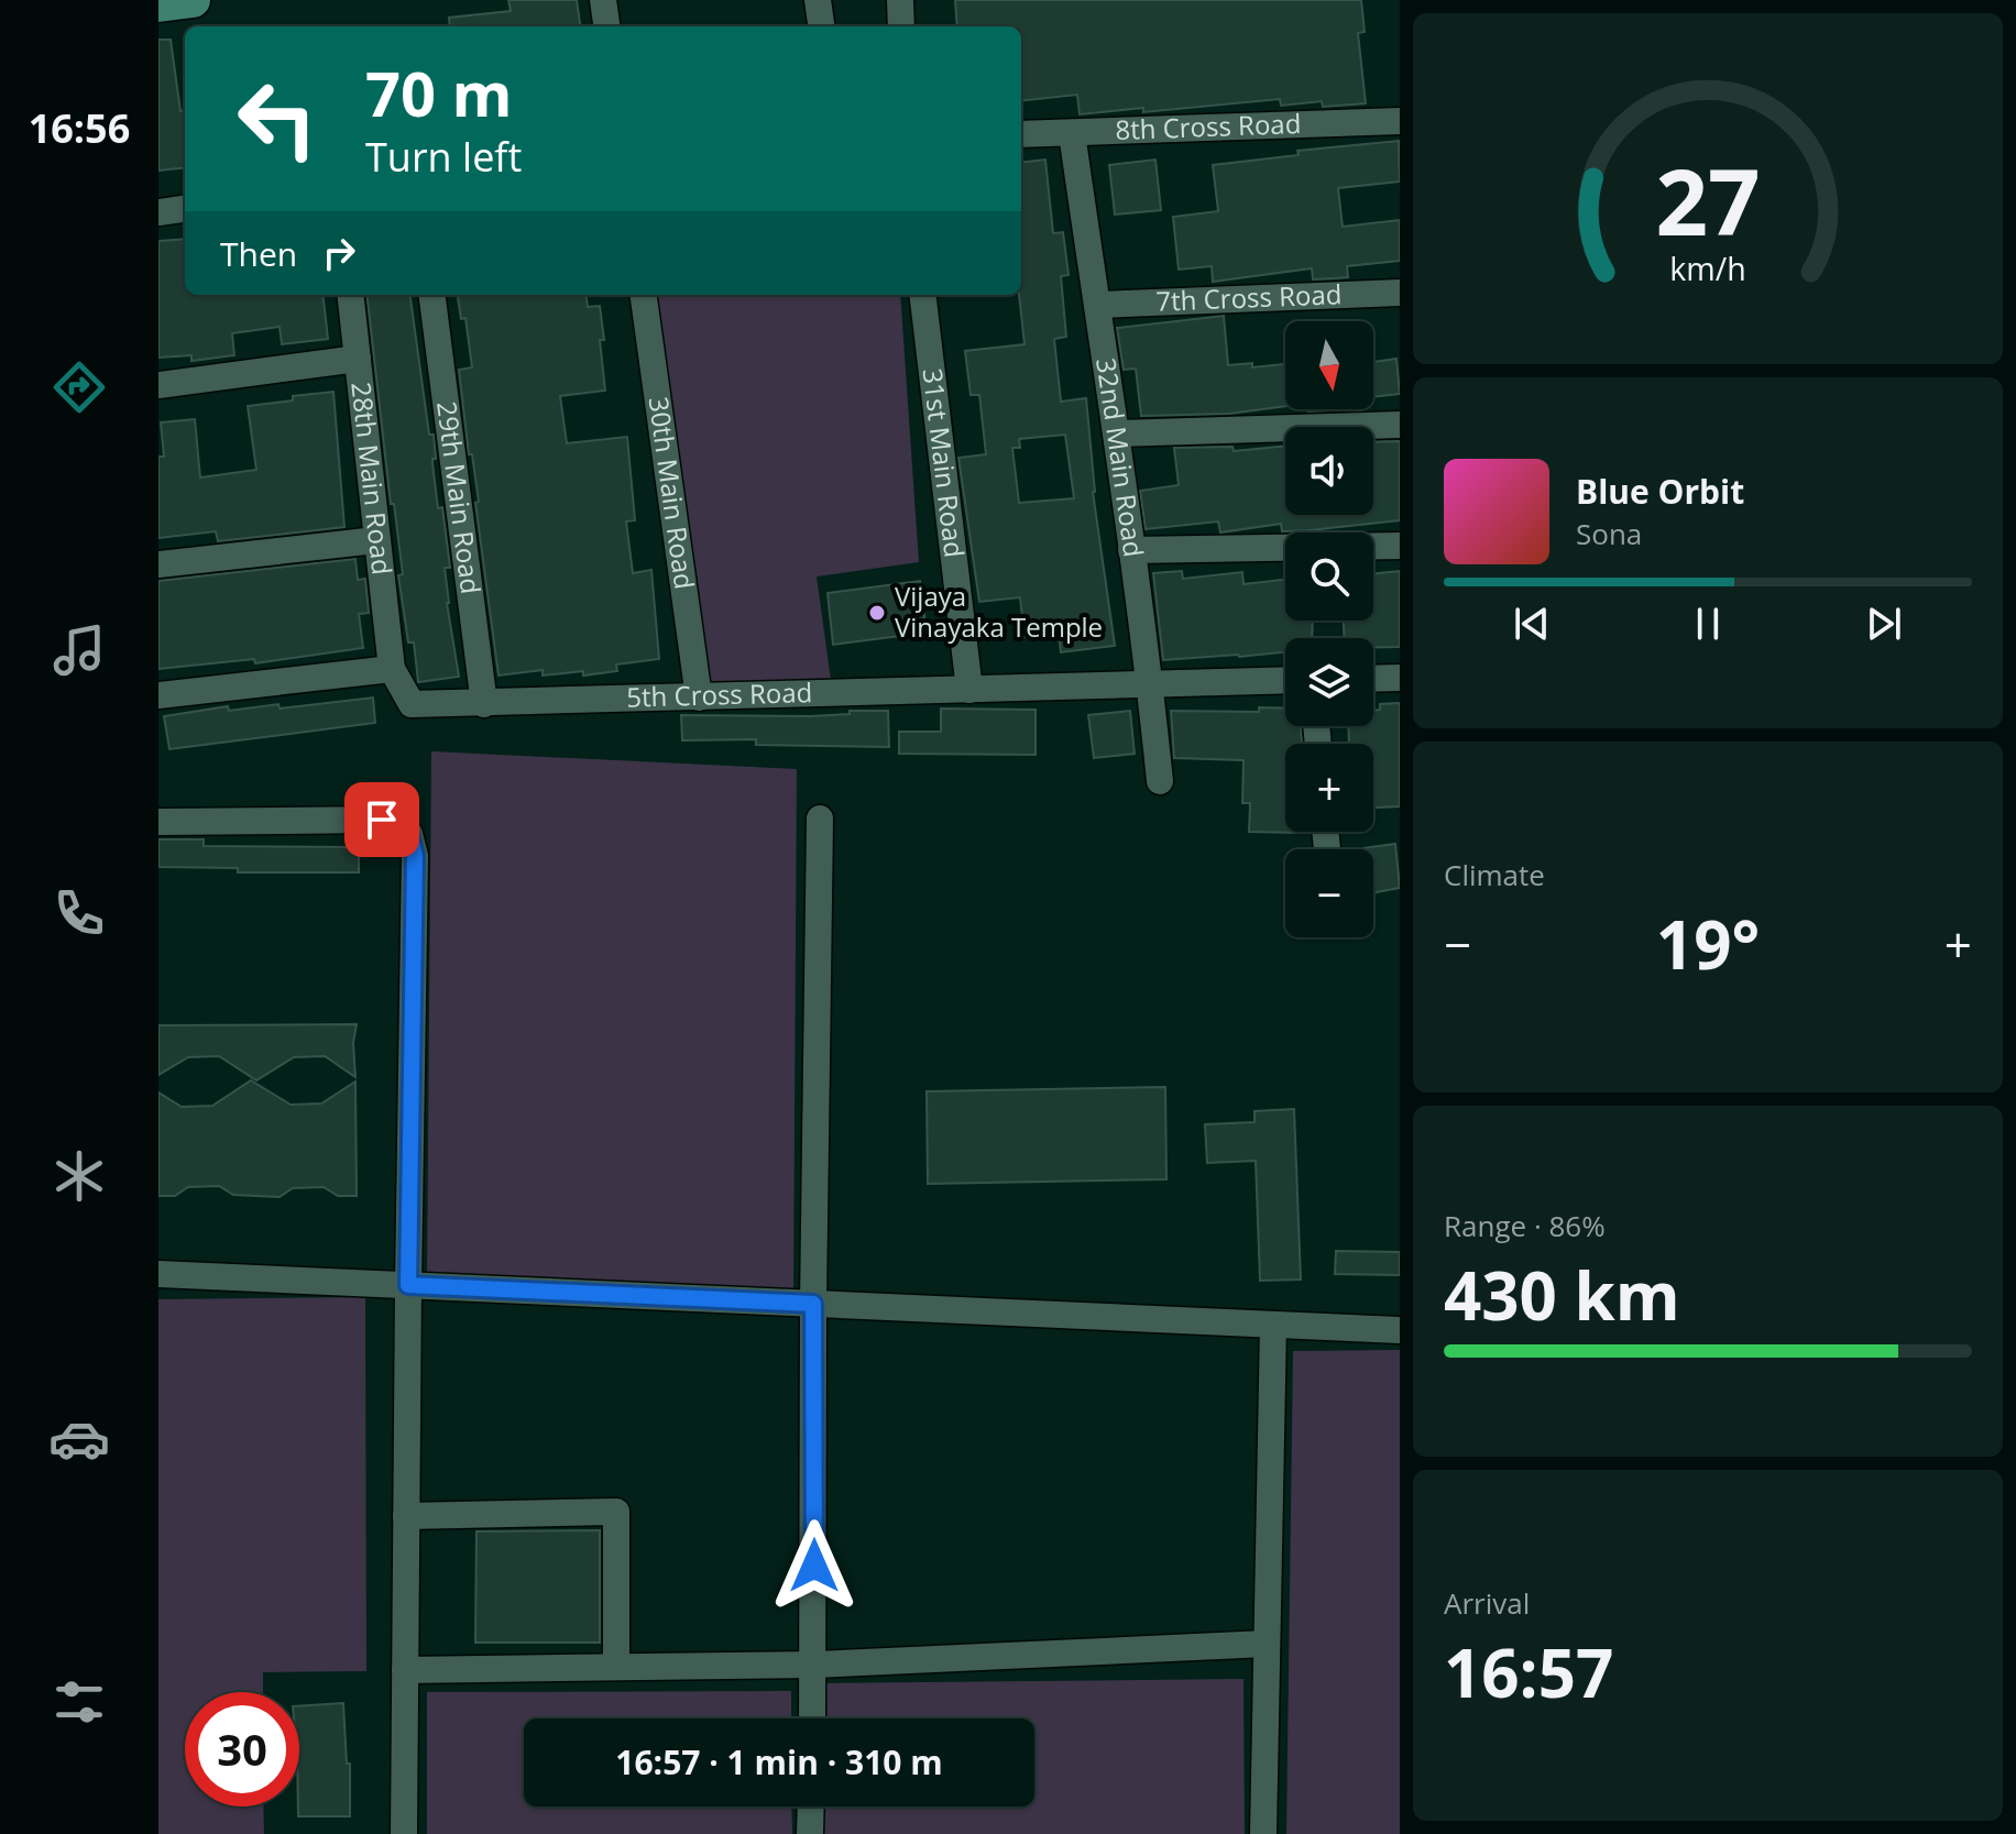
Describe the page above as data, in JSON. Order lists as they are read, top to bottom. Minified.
{"streets":{"street":["8th Cross Road","7th Cross Road","32nd Main Road","31st Main Road","28th Main Road","30th Main Road","29th Main Road","5th Cross Road"]},"crossings":[["8th Cross Road","32nd Main Road"],["7th Cross Road","32nd Main Road"],["32nd Main Road","5th Cross Road"],["31st Main Road","5th Cross Road"],["28th Main Road","5th Cross Road"],["30th Main Road","5th Cross Road"],["29th Main Road","5th Cross Road"]],"places":["Vijaya Vinayaka Temple"],"north":"bottom","page":{"tabs":"16:56","turn":["70 m","Turn left"],"then":"Then","map_buttons":["+","−"],"song":["Blue Orbit","Sona"],"tile":["Climate",["Range · 86%","430 km"],["Arrival","16:57"]],"heat":["−","19°","+"],"limit":"30","trip":"16:57 · 1 min · 310 m","gauge":["27","km/h"]}}
